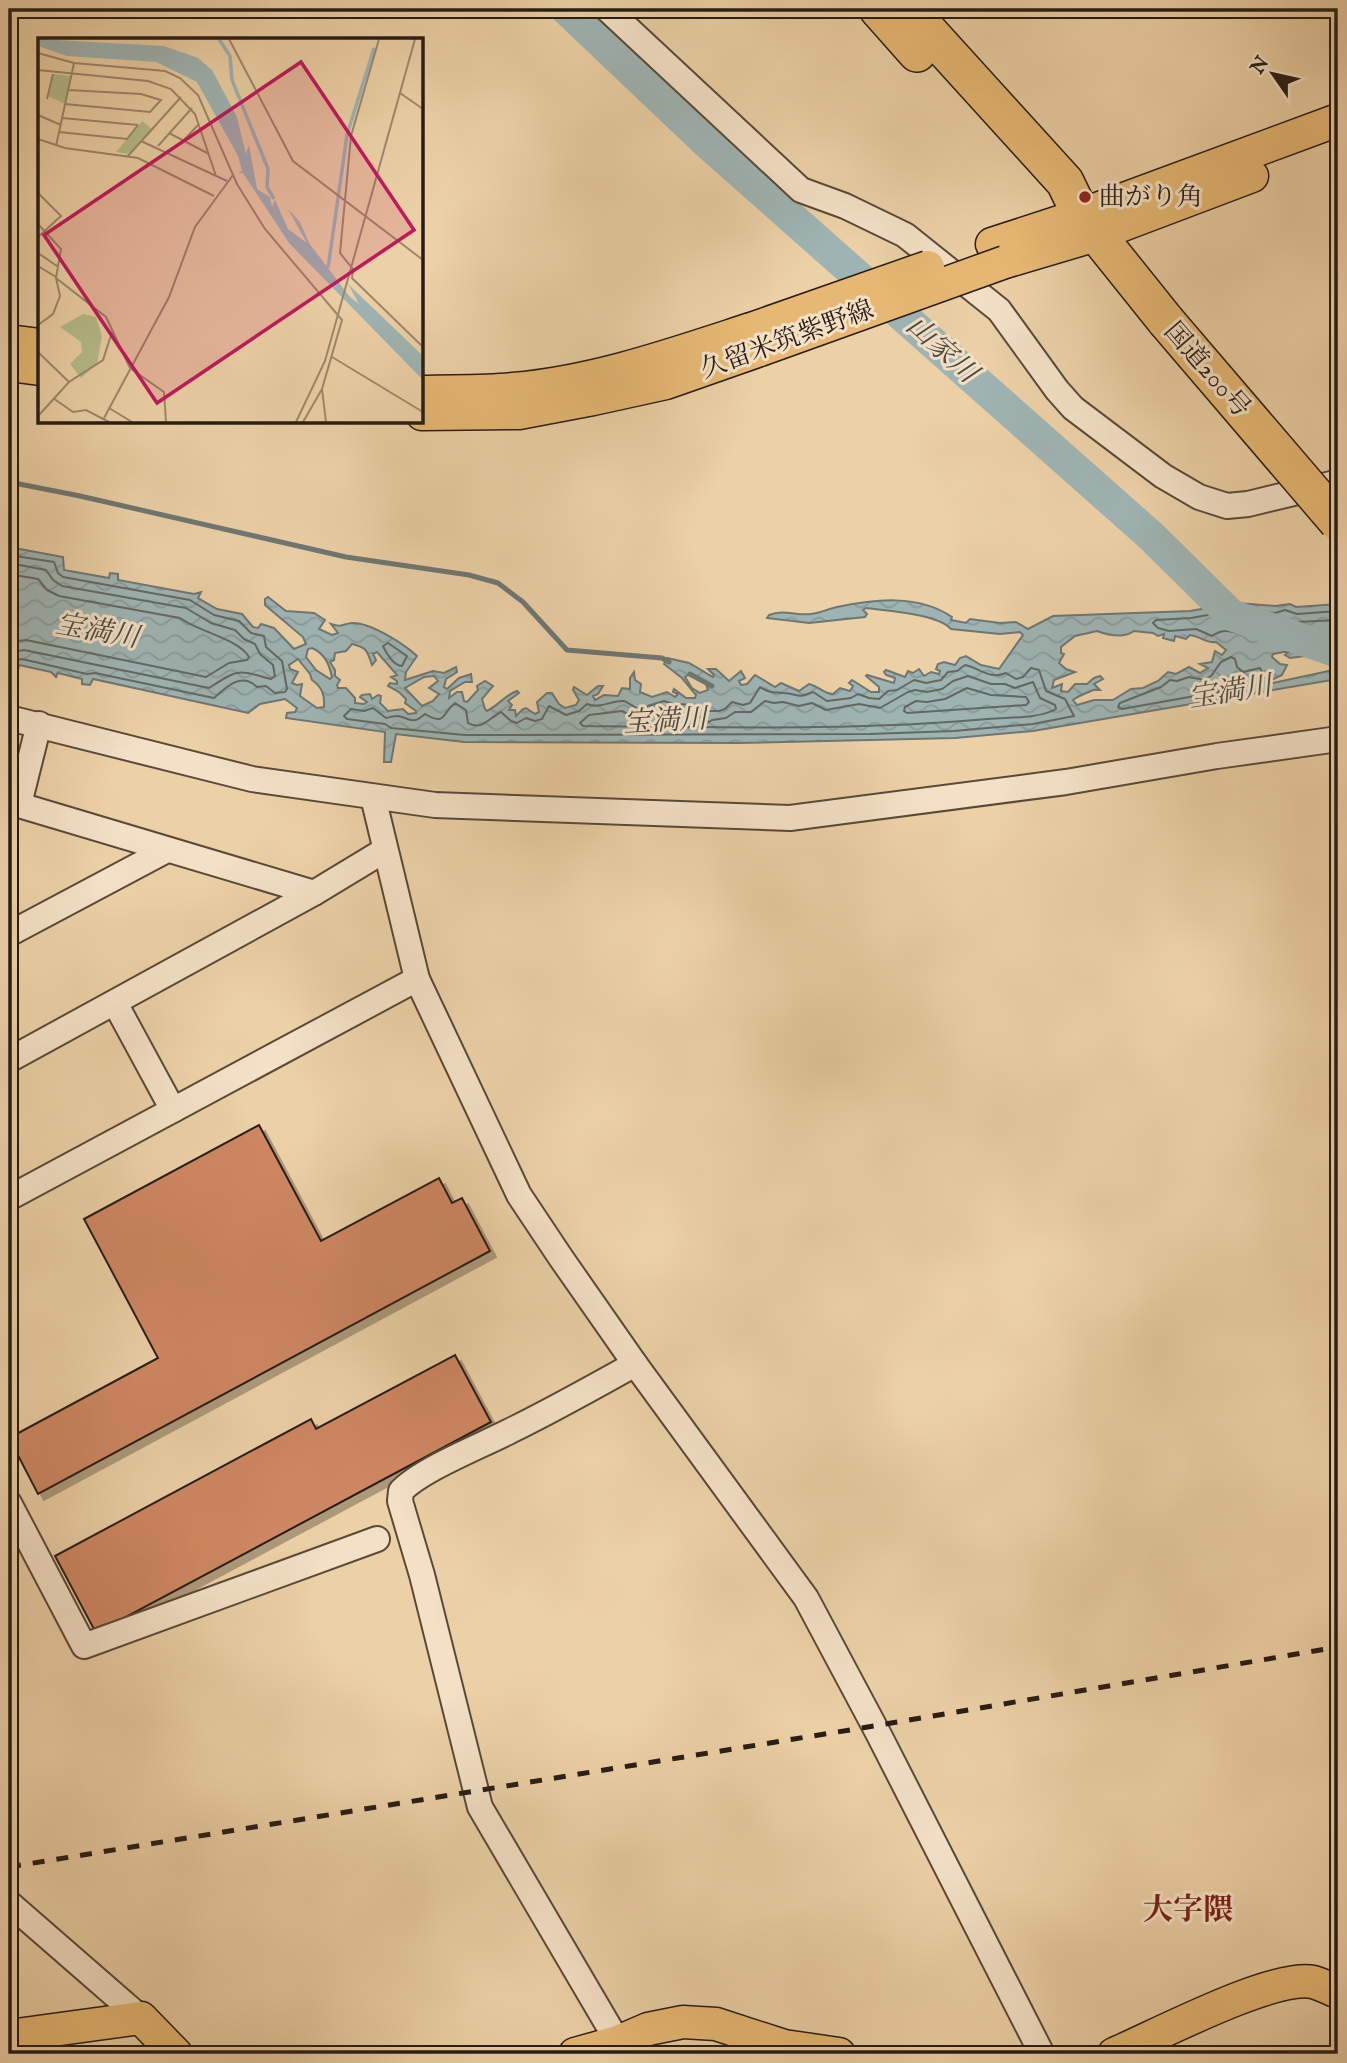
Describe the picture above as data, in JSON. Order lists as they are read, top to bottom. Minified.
{"streets":{"highway":["国道200号"],"main road":["久留米筑紫野線"]},"crossings":[["久留米筑紫野線","国道200号"]],"districts":["大字隈"],"water":["山家川","宝満川"],"places":["曲がり角"],"north":"top left"}
